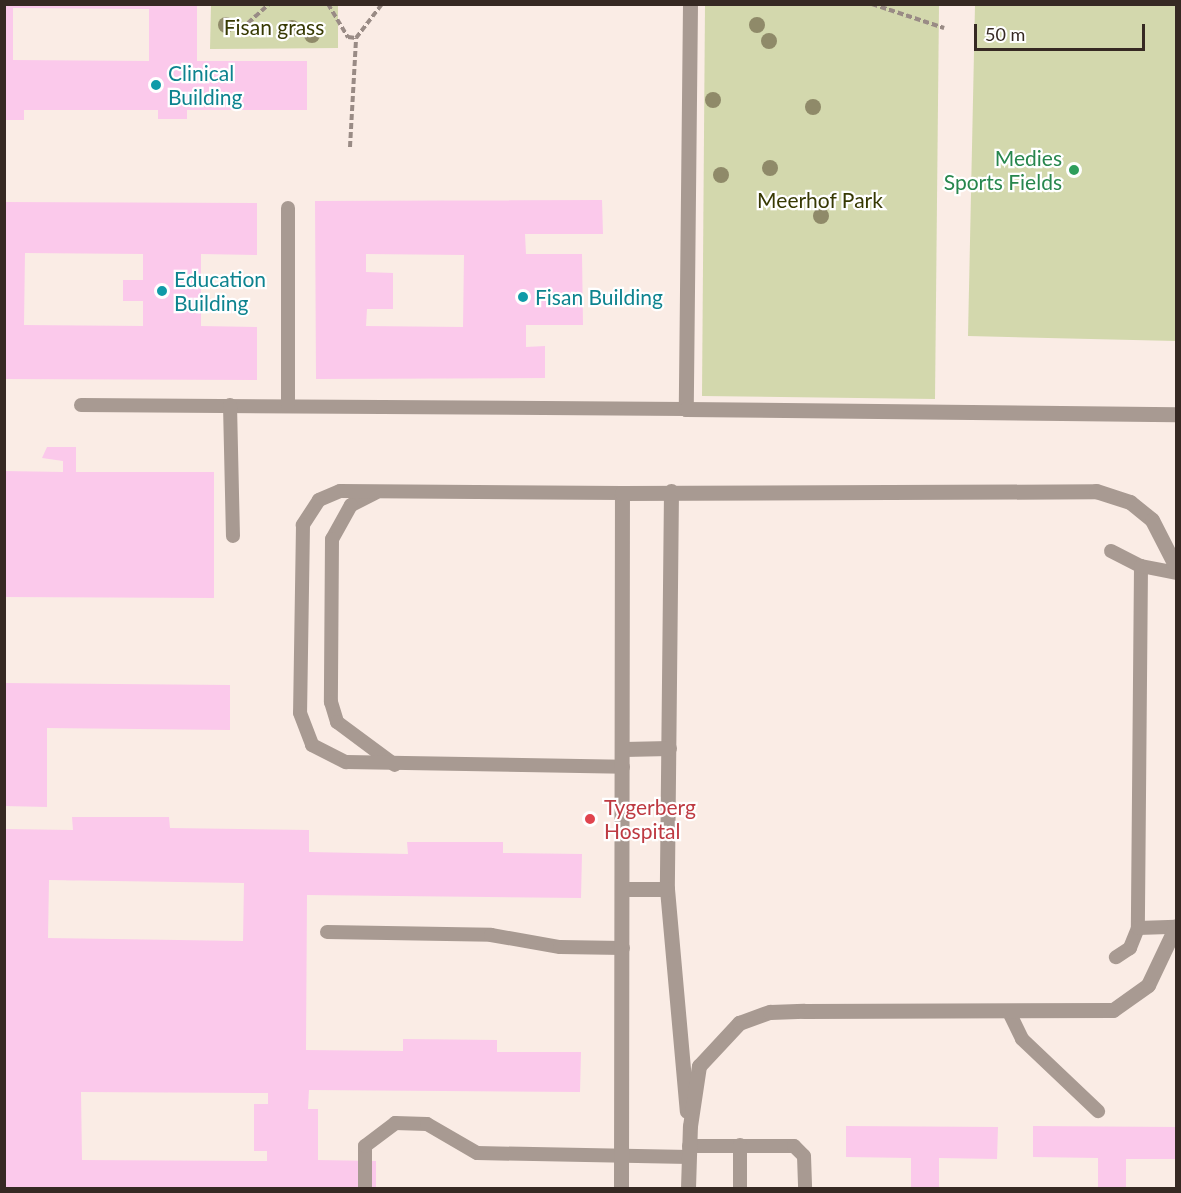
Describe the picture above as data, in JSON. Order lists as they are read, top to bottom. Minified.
{"parks":["Fisan grass","Meerhof Park"],"places":["Clinical Building","Medies Sports Fields","Education Building","Fisan Building","Tygerberg Hospital"],"scale_bar":"50 m"}
